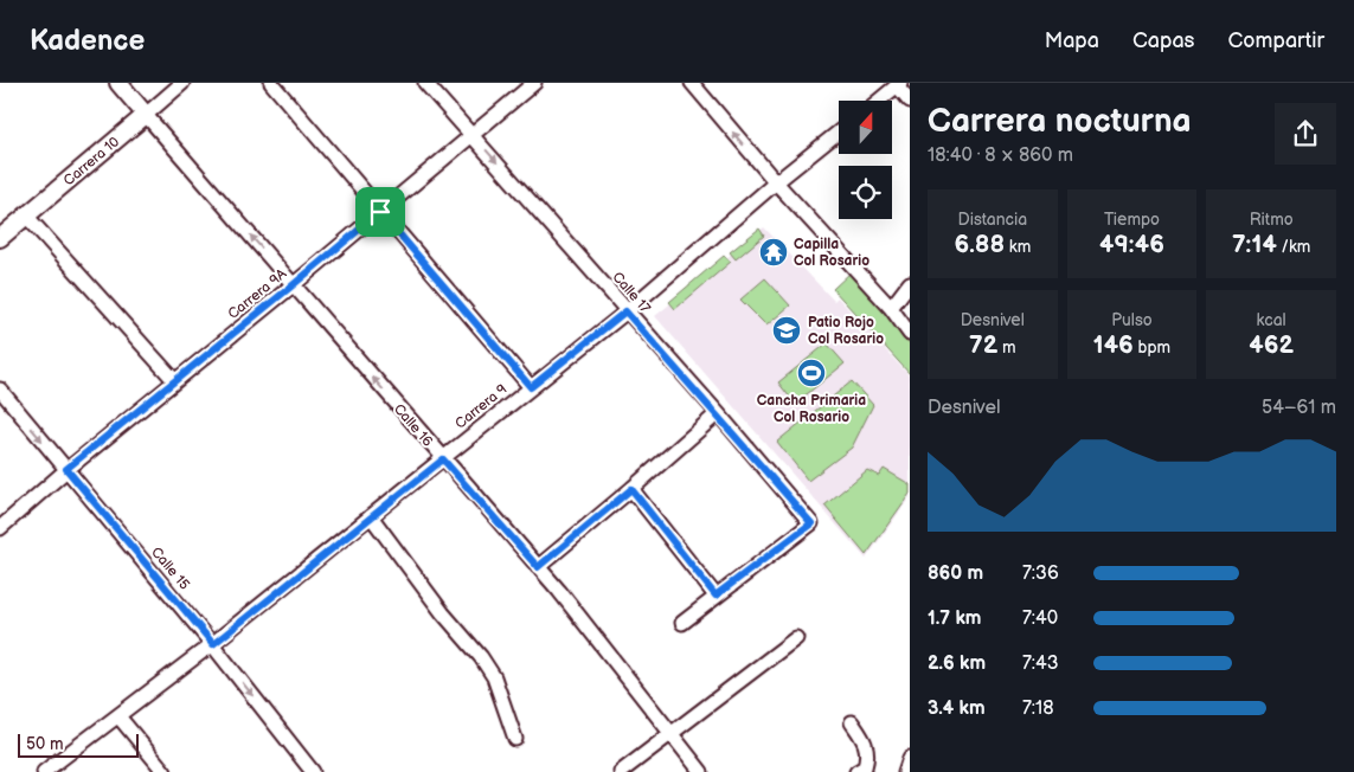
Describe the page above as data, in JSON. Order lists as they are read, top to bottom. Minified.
{"streets":{"street":["Carrera 10","Calle 17","Carrera 9A","Carrera 9","Calle 16","Calle 15"]},"crossings":[["Carrera 10","Calle 16"],["Calle 17","Carrera 9A"],["Calle 17","Carrera 9"],["Carrera 9A","Calle 16"],["Carrera 9A","Calle 15"],["Carrera 9","Calle 16"],["Carrera 9","Calle 15"]],"one_way":["Calle 15"],"places":{"temple":["Capilla Col Rosario"],"school or university":["Patio Rojo Col Rosario"],"sports":["Cancha Primaria Col Rosario"]},"scale_bar":"50 m","north":"top","page":{"header":"Kadence","nav":["Mapa","Capas","Compartir"],"heading":["Carrera nocturna","18:40 · 8 × 860 m"],"stats":[["Distancia","6.88 km"],["Tiempo","49:46"],["Ritmo","7:14 /km"],["Desnivel","72 m"],["Pulso","146 bpm"],["kcal","462"]],"chart":["Desnivel","54–61 m"],"list":[{"name":"860 m","note":"7:36"},{"name":"1.7 km","note":"7:40"},{"name":"2.6 km","note":"7:43"},{"name":"3.4 km","note":"7:18"}],"scale":"50 m"}}
